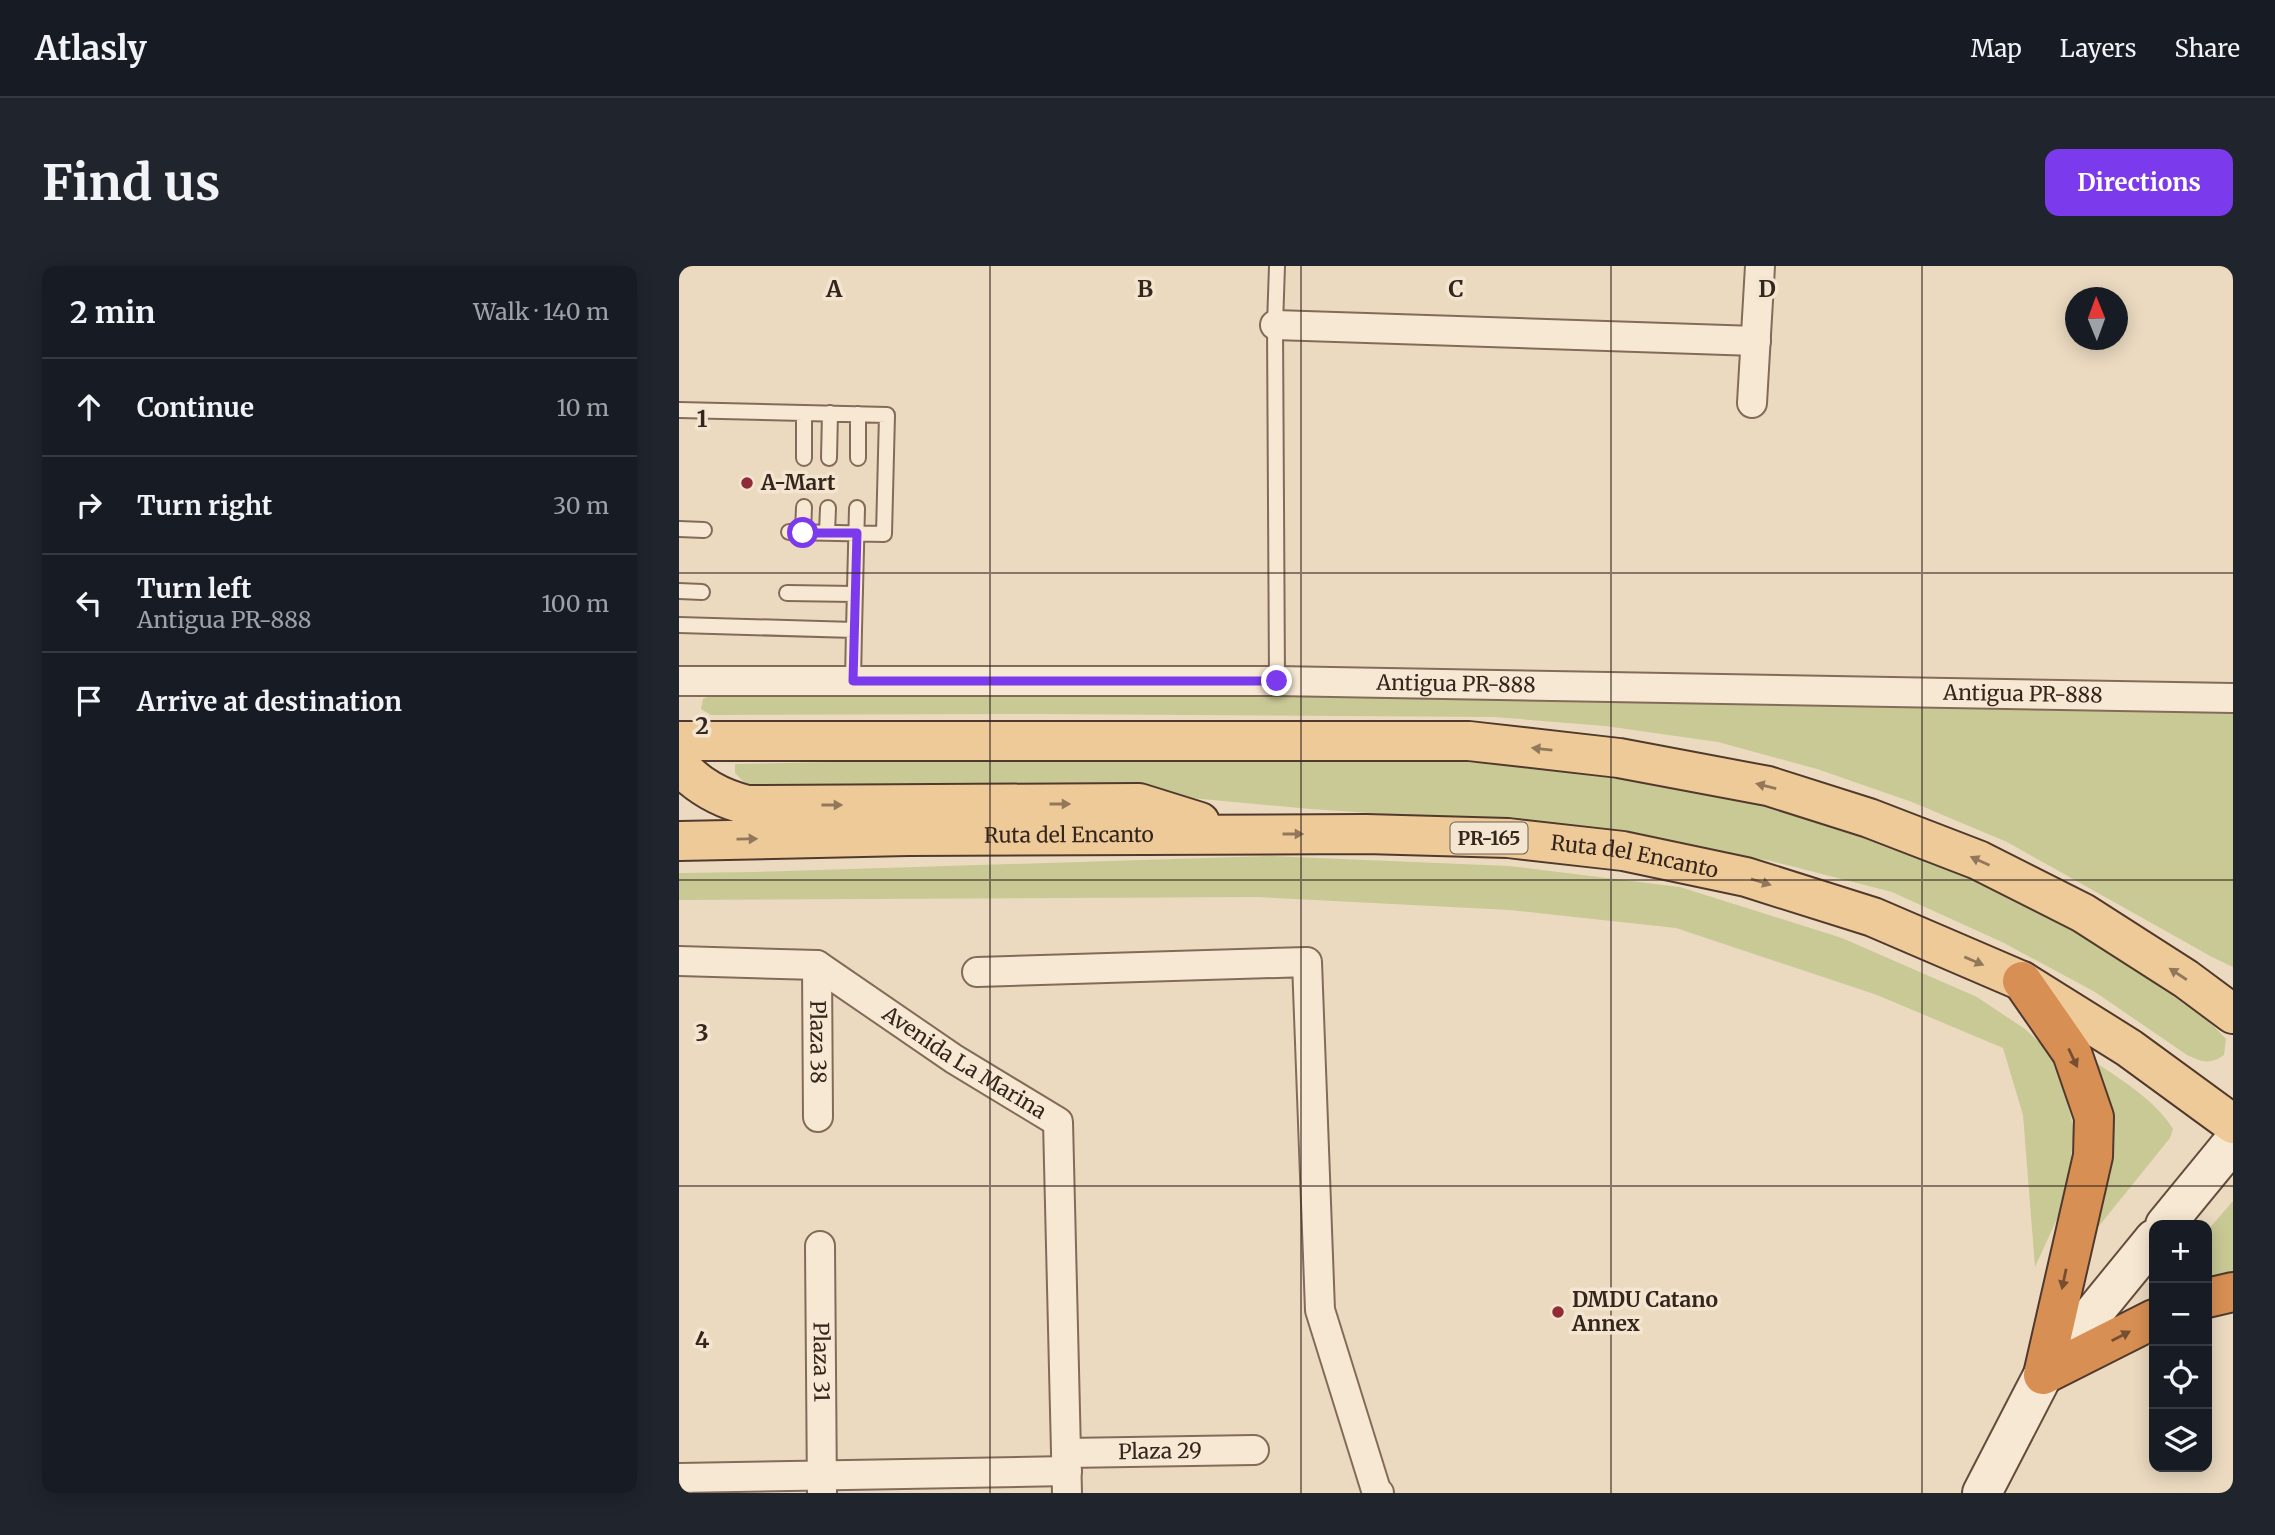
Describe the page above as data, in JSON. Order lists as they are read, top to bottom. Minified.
{"streets":{"main road":["Ruta del Encanto","PR-165"],"street":["Antigua PR-888","Plaza 38","Avenida La Marina","Plaza 31","Plaza 29"]},"crossings":[["Plaza 38","Avenida La Marina"],["Avenida La Marina","Plaza 29"],["Plaza 31","Plaza 29"]],"places":["A-Mart","DMDU Catano Annex"],"north":"top","page":{"header":"Atlasly","nav":["Map","Layers","Share"],"buttons":"Directions","title":"Find us","heading":["2 min","Walk · 140 m"],"list":[["Continue","10 m"],["Turn right","30 m"],["Turn left","Antigua PR-888","100 m"],"Arrive at destination"],"map_buttons":["+","−"]},"grid":{"columns":["A","B","C","D"],"rows":["1","2","3","4"]}}
